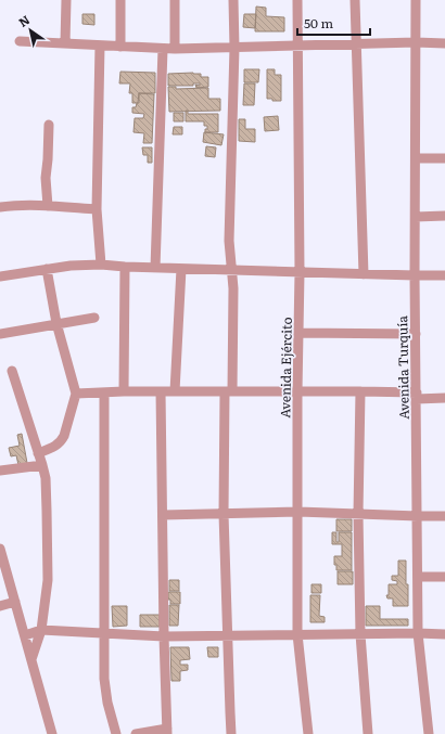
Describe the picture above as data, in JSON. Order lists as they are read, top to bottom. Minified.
{"streets":{"street":["Avenida Ejército","Avenida Turquía"]},"scale_bar":"50 m","north":"top left"}
